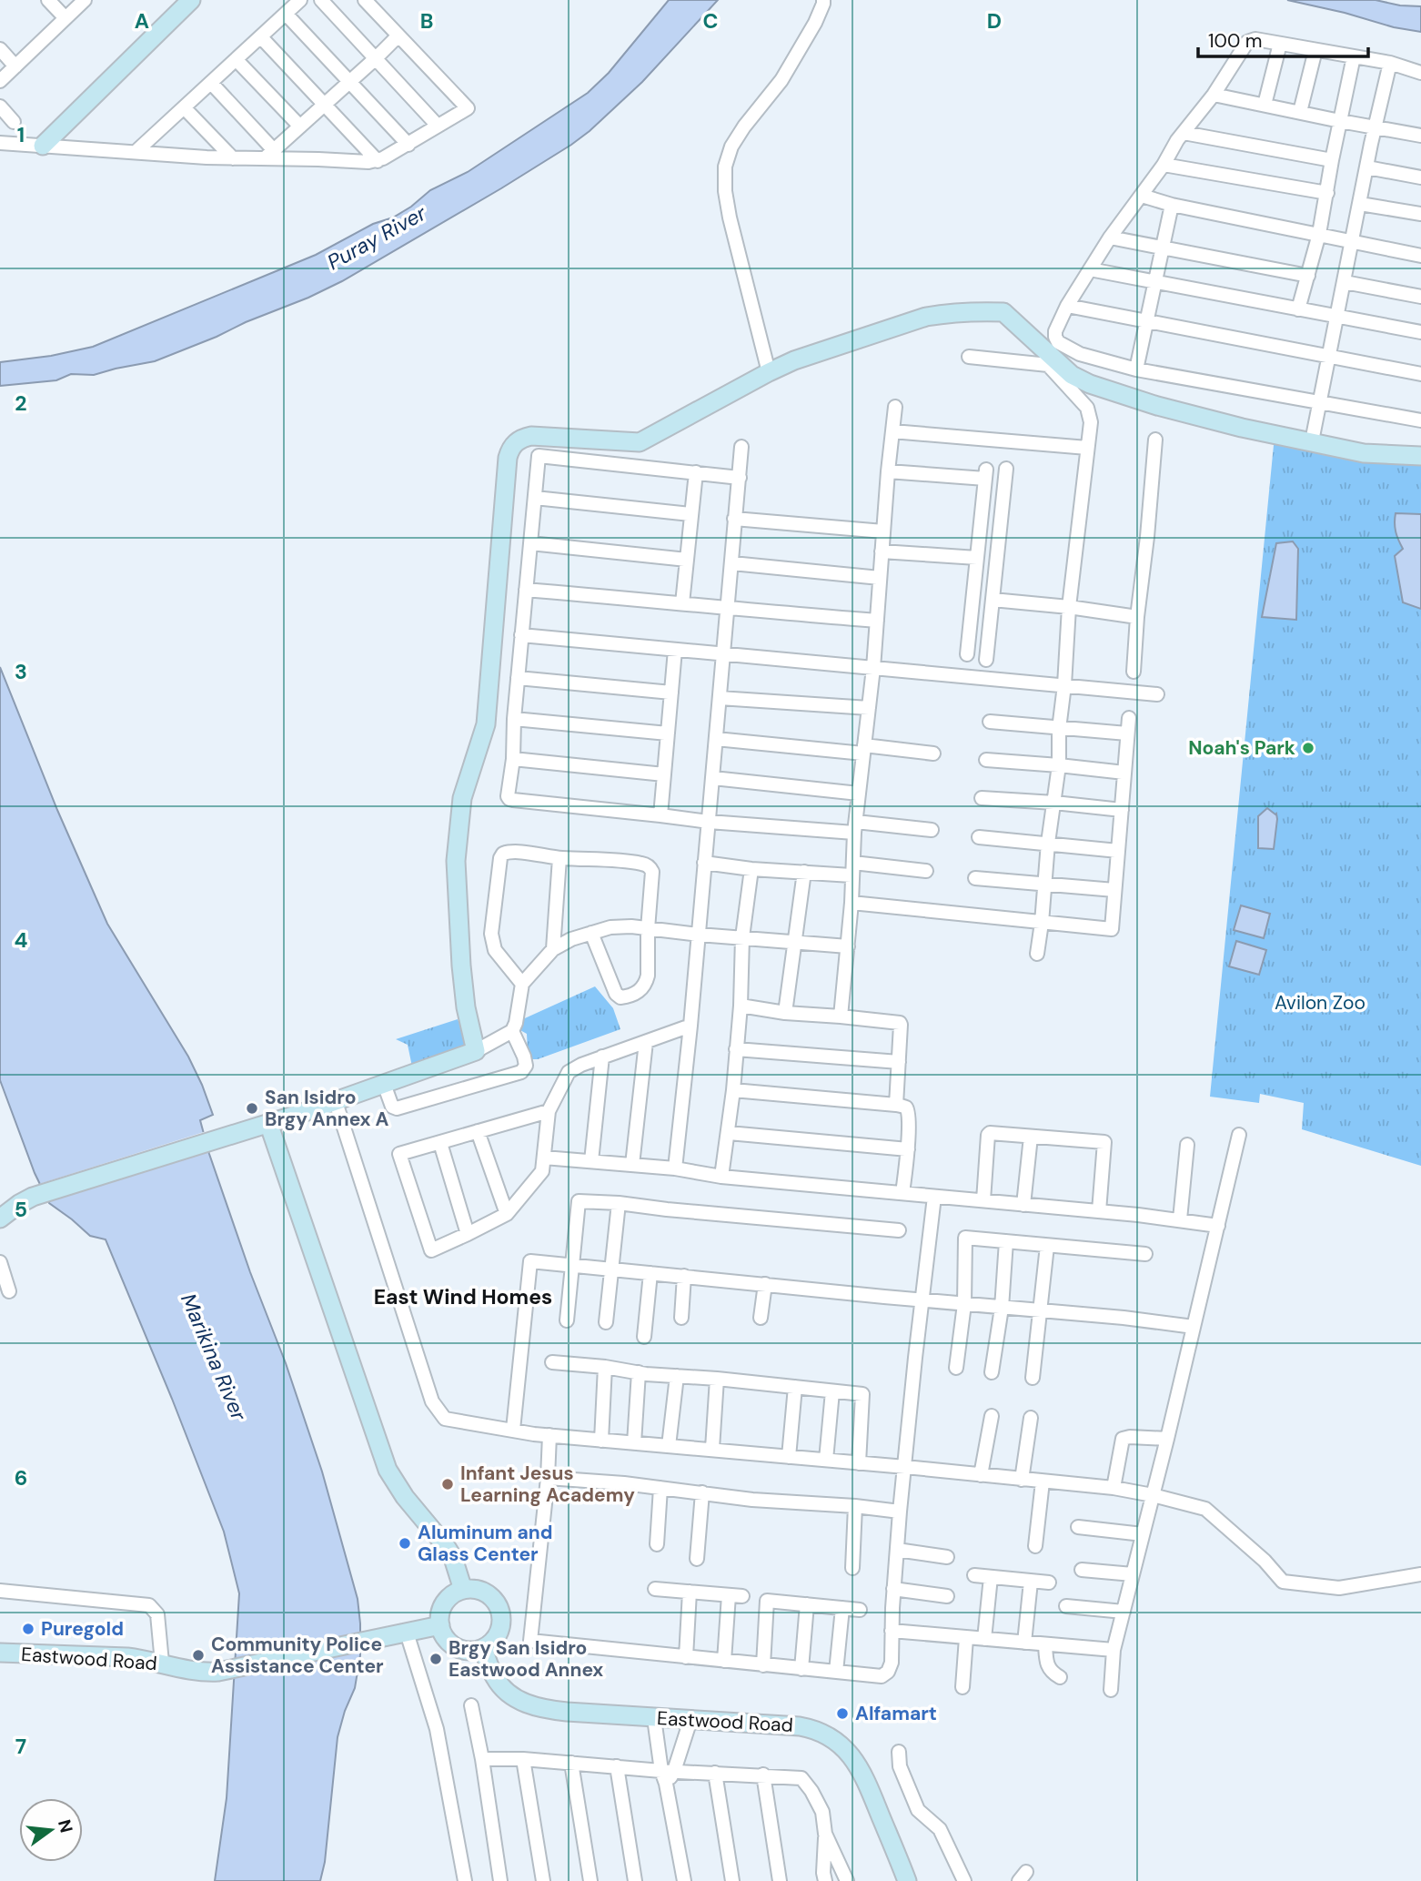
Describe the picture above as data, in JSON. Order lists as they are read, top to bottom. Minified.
{"streets":{"street":["Eastwood Road"]},"districts":["East Wind Homes"],"water":["Puray River","Marikina River"],"parks":["Avilon Zoo"],"places":["Noah's Park","San Isidro Brgy Annex A","Infant Jesus Learning Academy","Aluminum and Glass Center","Puregold","Community Police Assistance Center","Brgy San Isidro Eastwood Annex","Alfamart"],"scale_bar":"100 m","north":"right","grid":{"columns":["A","B","C","D"],"rows":["1","2","3","4","5","6","7"]}}
